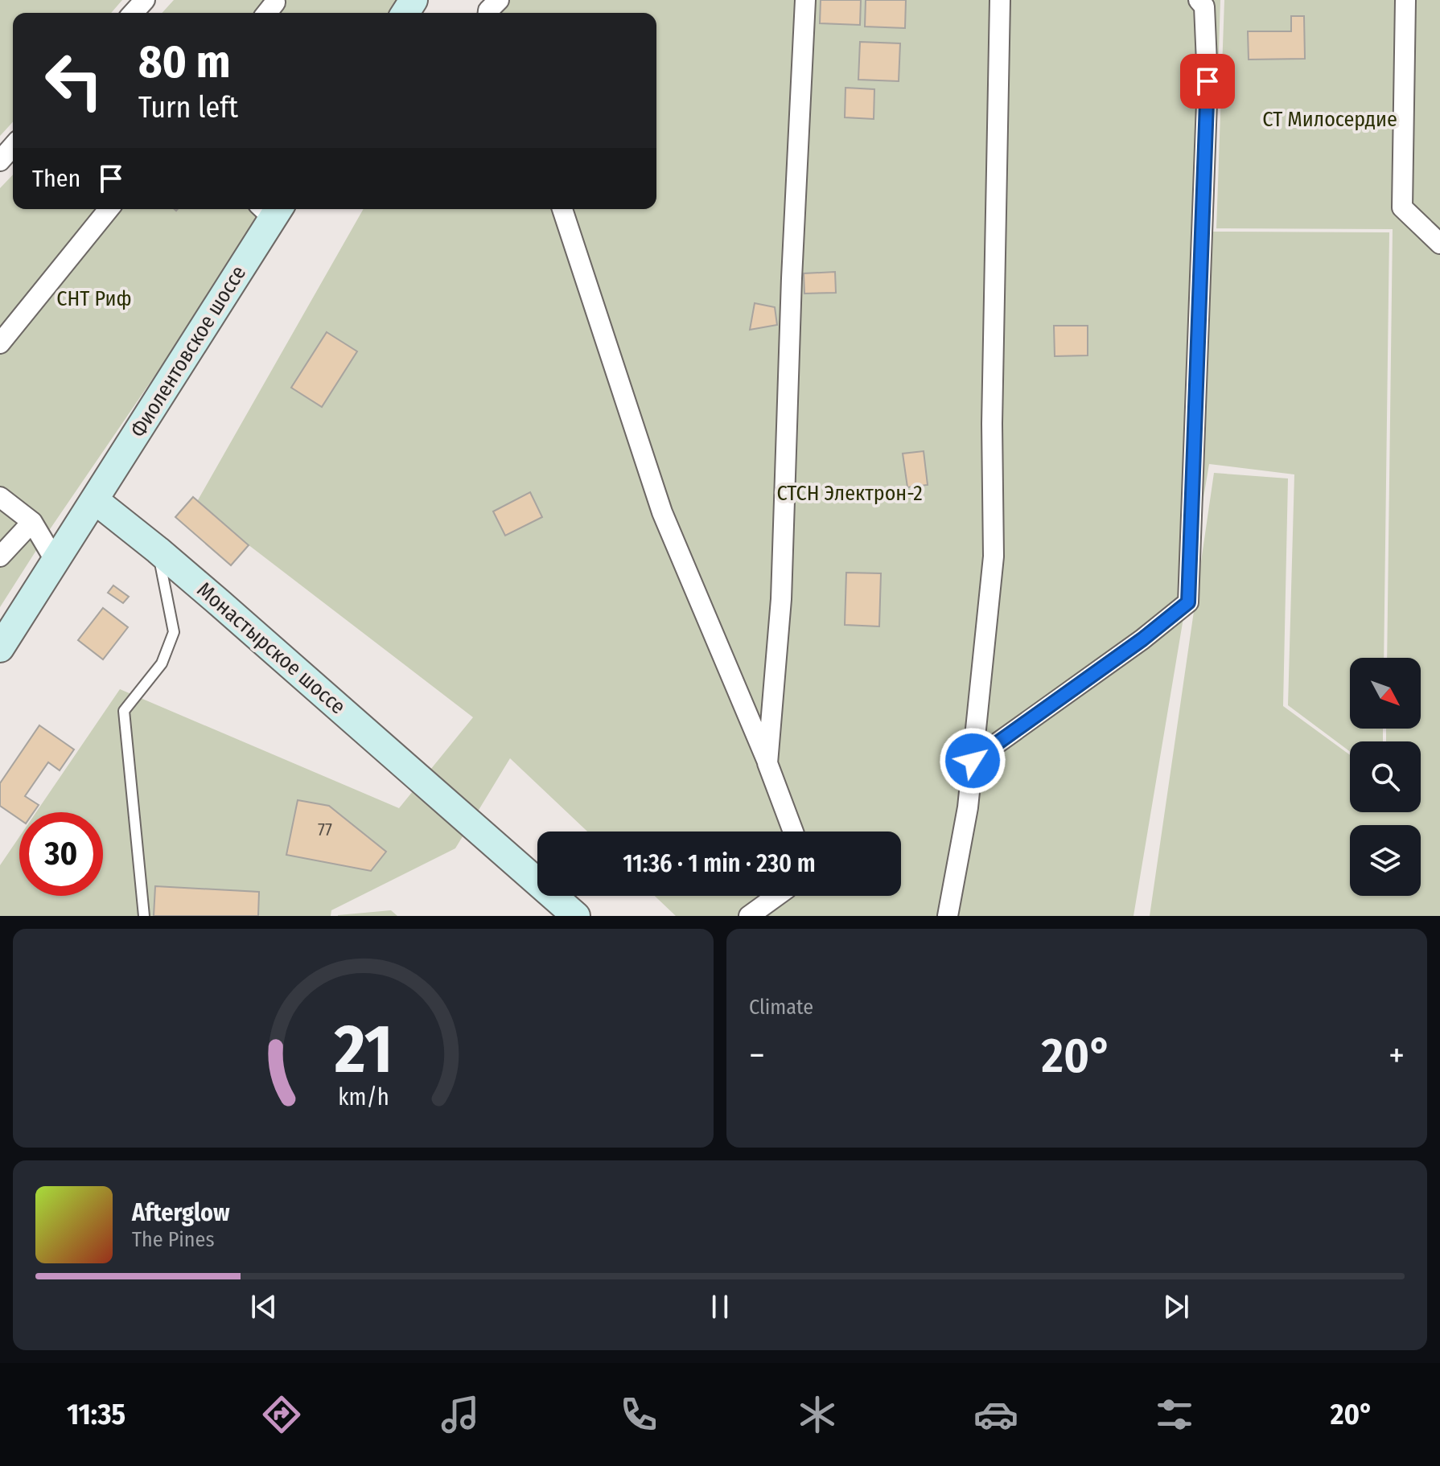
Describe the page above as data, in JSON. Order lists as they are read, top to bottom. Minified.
{"streets":{"main road":["Фиолентовское шоссе","Монастырское шоссе"]},"crossings":[["Фиолентовское шоссе","Монастырское шоссе"]],"parks":["СТ Милосердие","СНТ Риф","СТСН Электрон-2"],"house_numbers":["77"],"north":"bottom right","page":{"turn":["80 m","Turn left"],"then":"Then","limit":"30","trip":"11:36 · 1 min · 230 m","tile":"Climate","heat":["−","20°","+"],"song":["Afterglow","The Pines"],"tabs":["11:35","20°"],"gauge":["21","km/h"]}}
